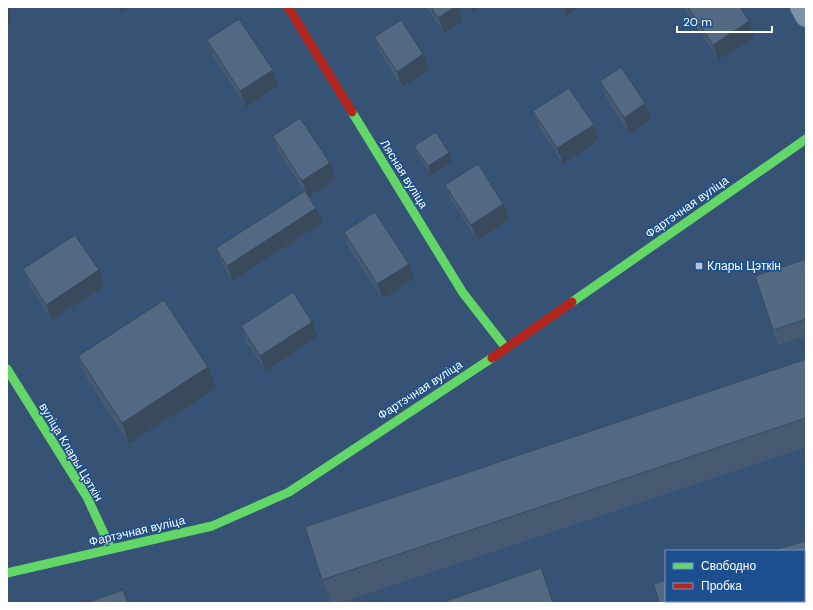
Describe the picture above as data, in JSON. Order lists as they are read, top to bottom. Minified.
{"streets":{"main road":["Лясная вуліца","Фартэчная вуліца","вуліца Клары Цэткін"]},"crossings":[["Лясная вуліца","Фартэчная вуліца"],["Фартэчная вуліца","вуліца Клары Цэткін"]],"places":{"transit":["Клары Цэткін"]},"legend":["Свободно","Пробка"],"scale_bar":"20 m"}
